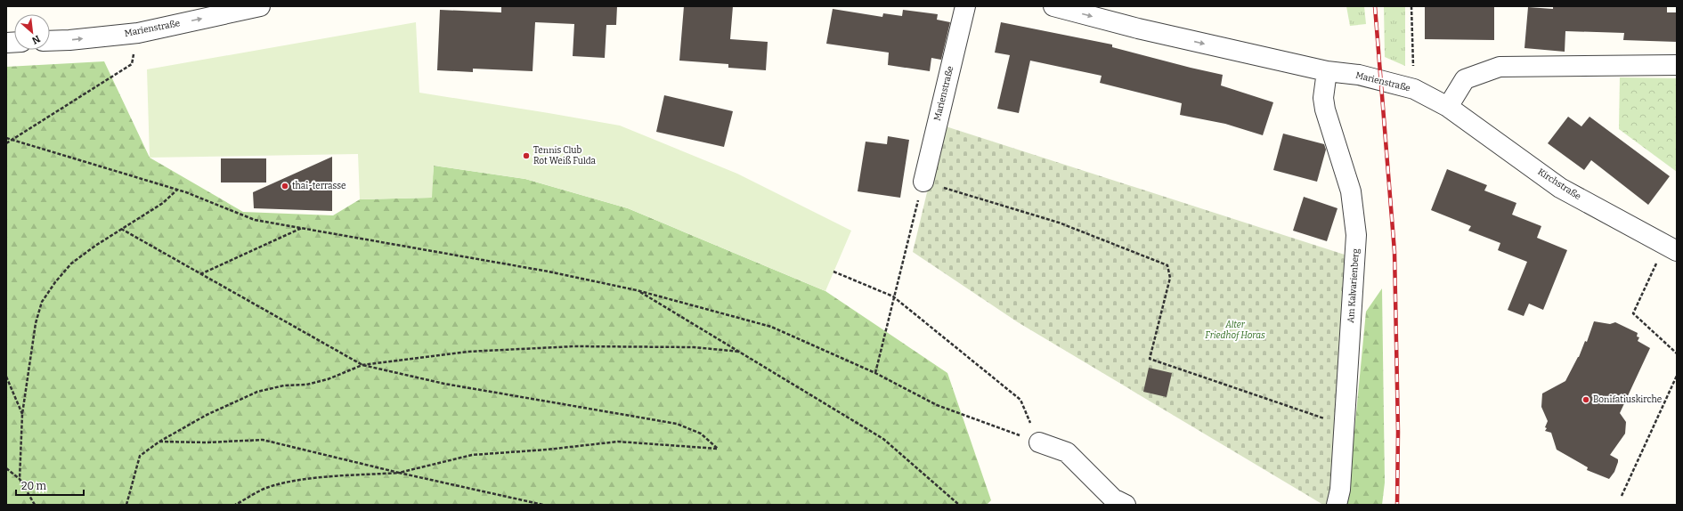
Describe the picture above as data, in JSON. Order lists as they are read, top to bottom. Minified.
{"streets":{"street":["Marienstraße","Kirchstraße","Am Kalvarienberg"]},"crossings":[["Marienstraße","Kirchstraße"],["Marienstraße","Am Kalvarienberg"]],"one_way":["Marienstraße"],"parks":["Alter Friedhof Horas"],"places":["Tennis Club Rot Weiß Fulda","thai-terrasse","Bonifatiuskirche"],"scale_bar":"20 m","north":"bottom right"}
